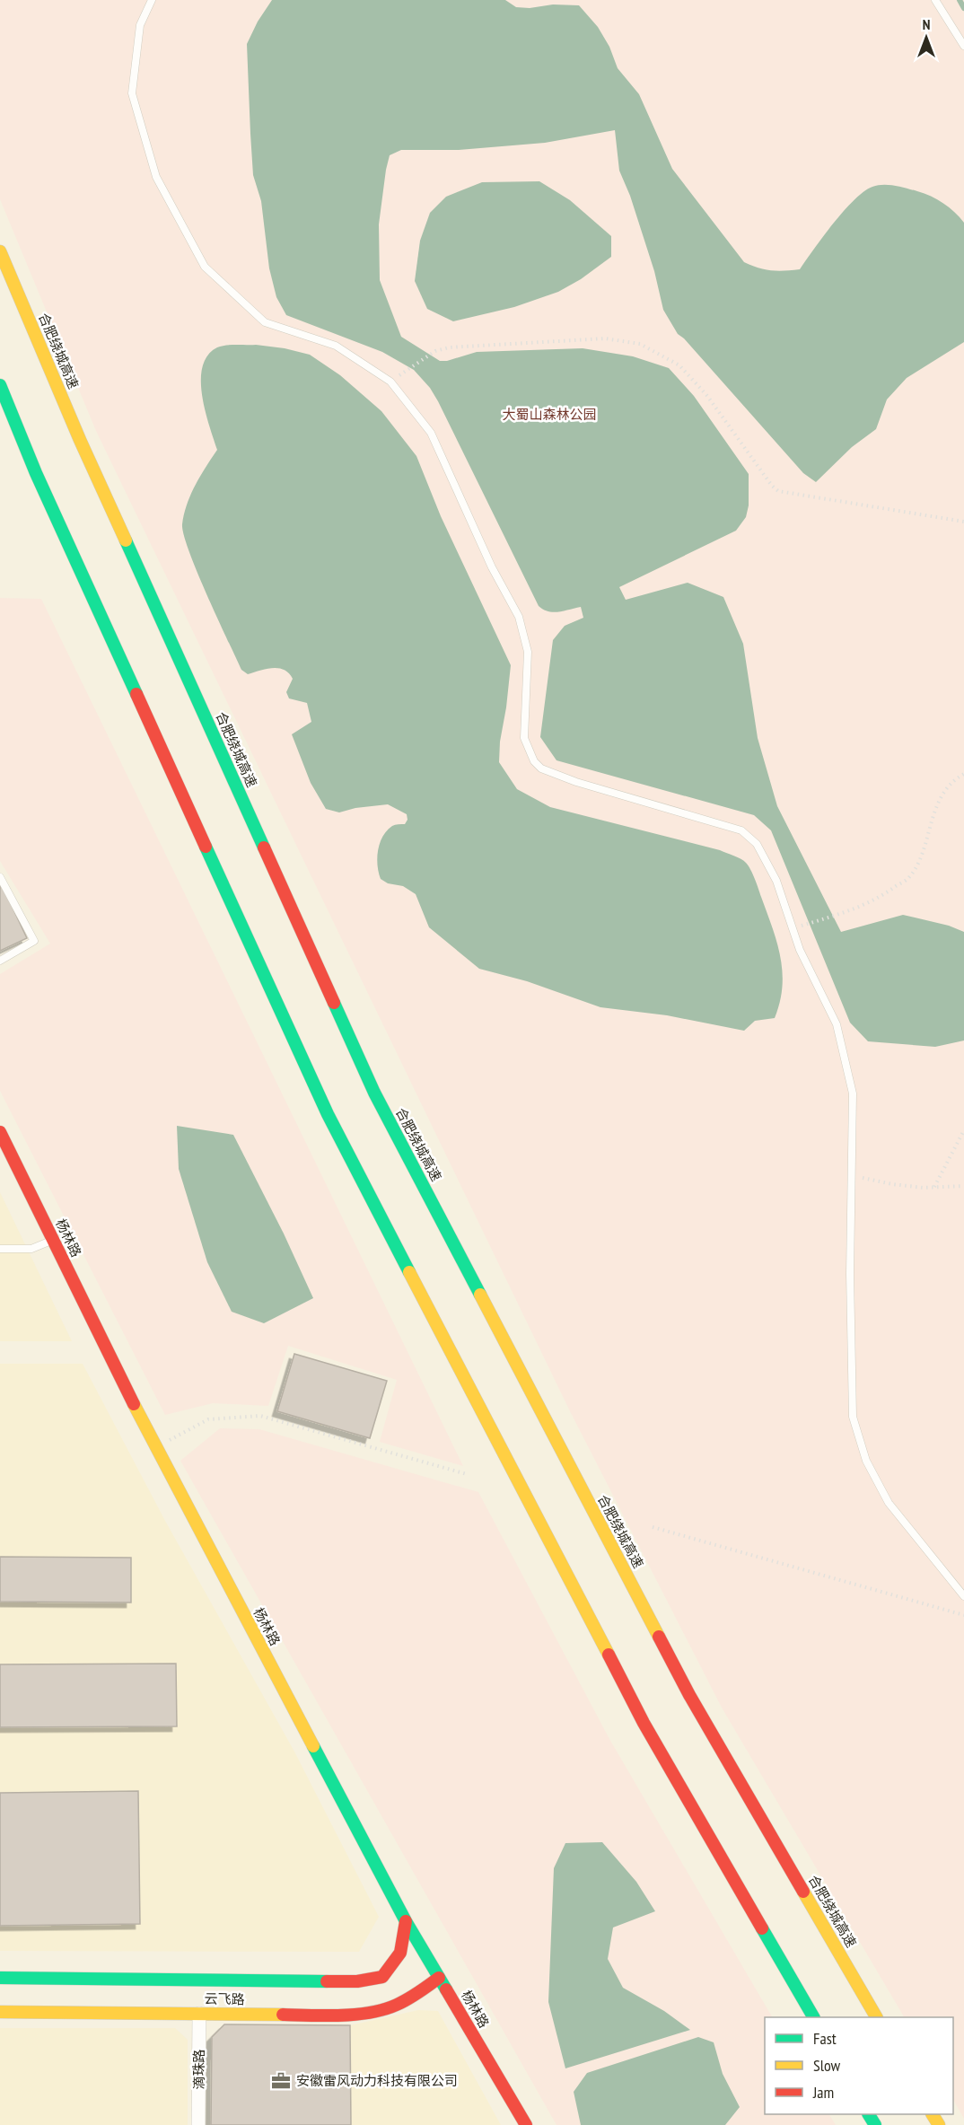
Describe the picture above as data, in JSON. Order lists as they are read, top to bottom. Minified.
{"streets":{"main road":["合肥绕城高速","杨林路","云飞路"],"street":["滴珠路"]},"crossings":[["杨林路","云飞路"],["云飞路","滴珠路"]],"parks":["大蜀山森林公园"],"places":{"office":["安徽雷风动力科技有限公司"]},"legend":["Fast","Slow","Jam"],"north":"top"}
